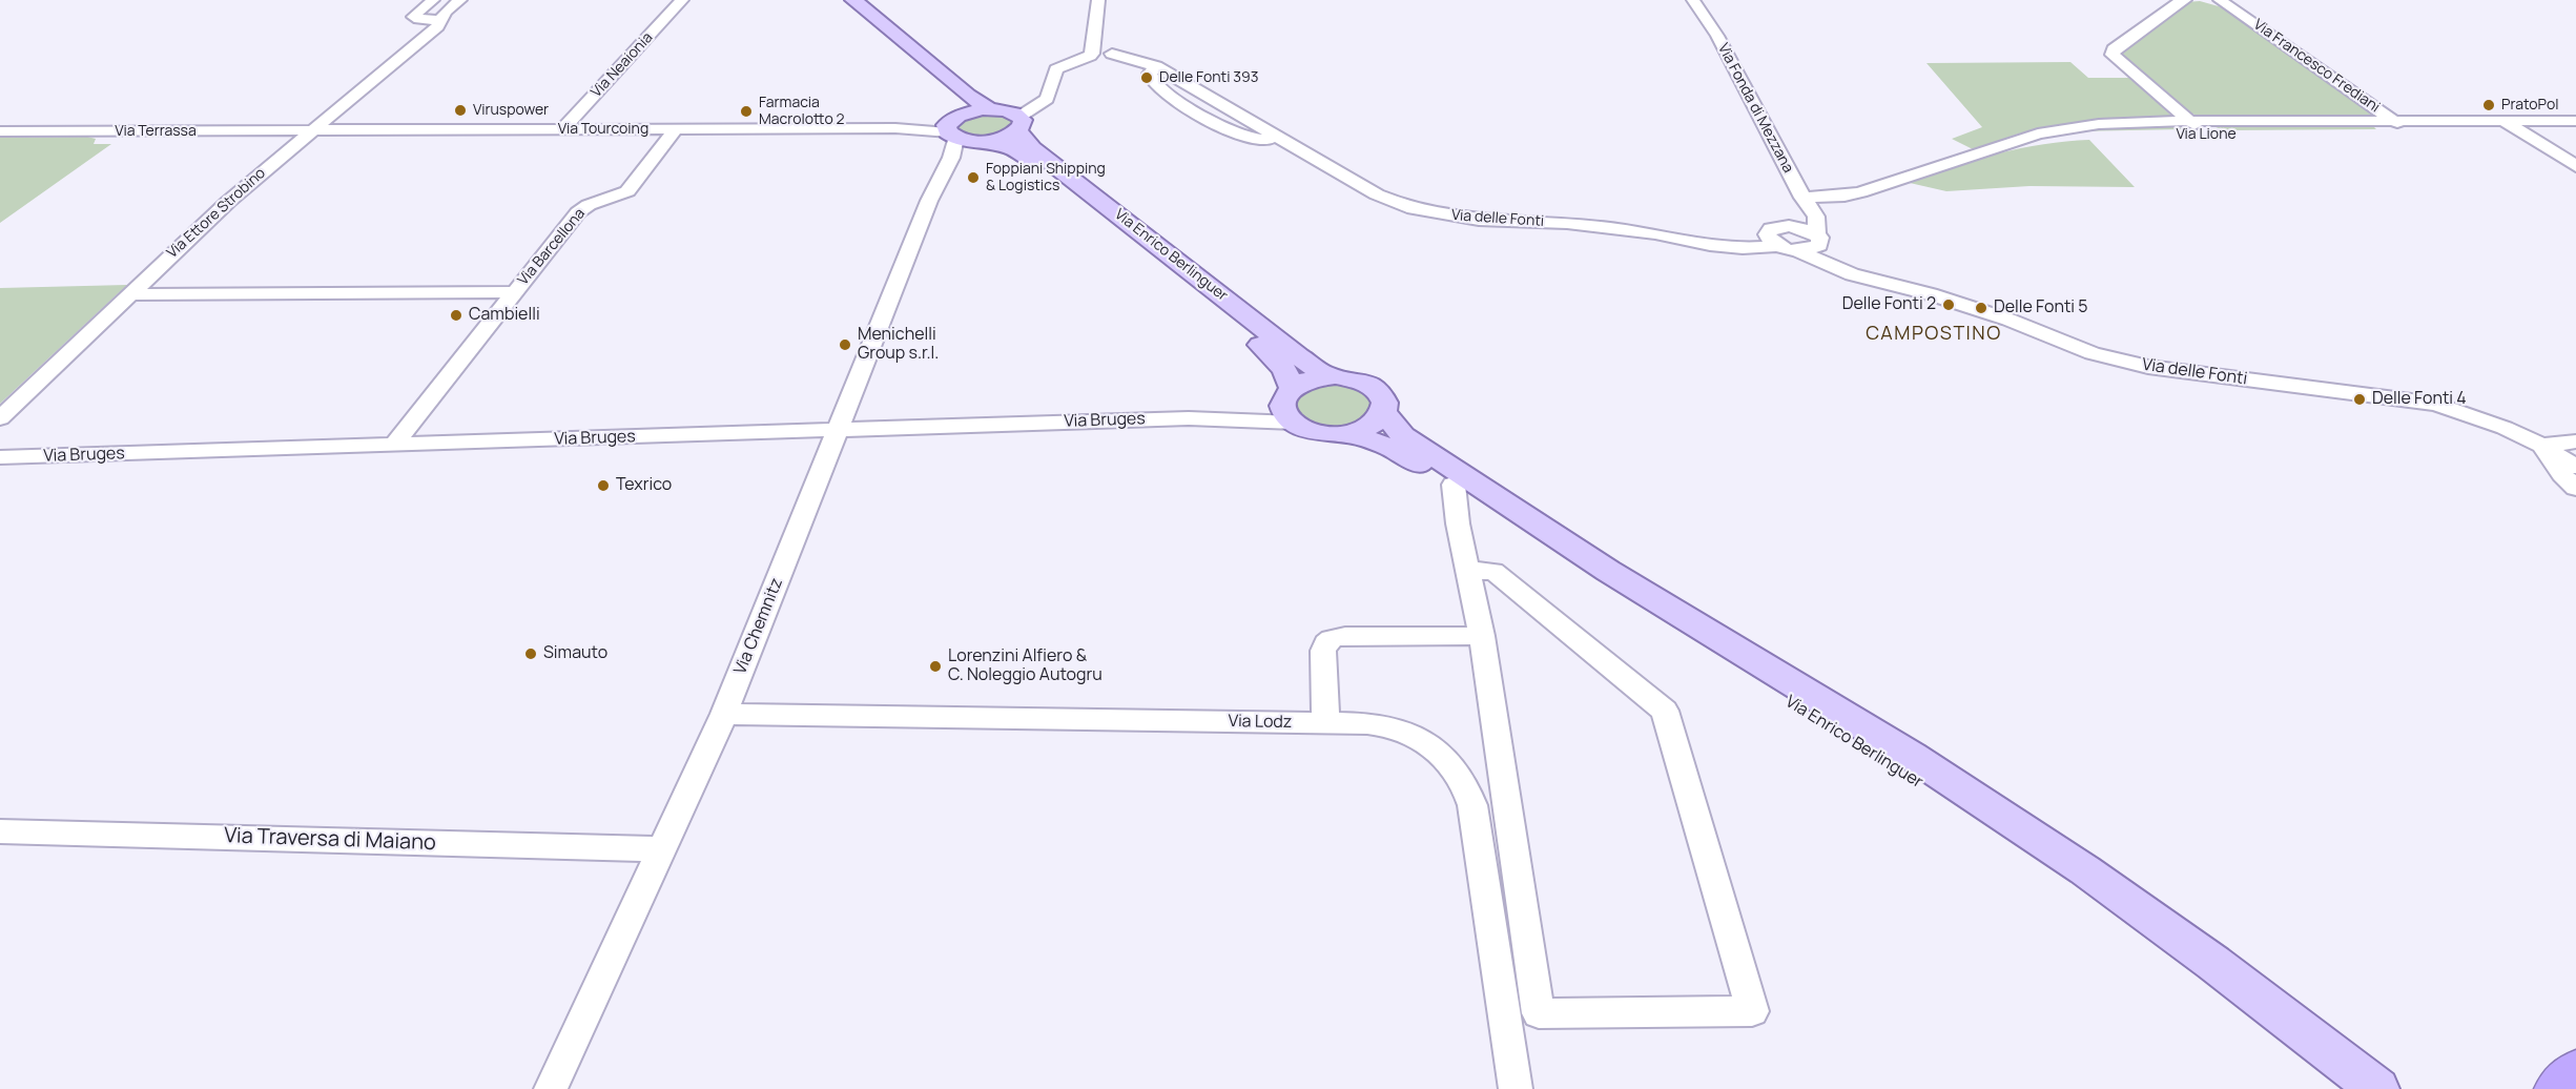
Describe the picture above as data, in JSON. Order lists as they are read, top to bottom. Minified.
{"streets":{"main road":["Via Enrico Berlinguer"],"street":["Via Neaionia","Via Francesco Frediani","Via Fonda di Mezzana","Via Tourcoing","Via Terrassa","Via Lione","Via Ettore Strobino","Via delle Fonti","Via Barcellona","Via Bruges","Via Chemnitz","Via Lodz","Via Traversa di Maiano"]},"crossings":[["Via Neaionia","Via Tourcoing"],["Via Francesco Frediani","Via Lione"],["Via Fonda di Mezzana","Via Lione"],["Via Fonda di Mezzana","Via delle Fonti"],["Via Tourcoing","Via Terrassa"],["Via Tourcoing","Via Ettore Strobino"],["Via Tourcoing","Via Barcellona"],["Via Tourcoing","Via Enrico Berlinguer"],["Via Tourcoing","Via Chemnitz"],["Via Terrassa","Via Ettore Strobino"],["Via Barcellona","Via Bruges"],["Via Enrico Berlinguer","Via Bruges"],["Via Enrico Berlinguer","Via Chemnitz"],["Via Bruges","Via Chemnitz"],["Via Chemnitz","Via Lodz"],["Via Chemnitz","Via Traversa di Maiano"]],"districts":["CAMPOSTINO"],"places":["Delle Fonti 393","PratoPol","Viruspower","Farmacia Macrolotto 2","Foppiani Shipping & Logistics","Delle Fonti 2","Delle Fonti 5","Cambielli","Menichelli Group s.r.l.","Delle Fonti 4","Texrico","Simauto","Lorenzini Alfiero & C. Noleggio Autogru"]}
